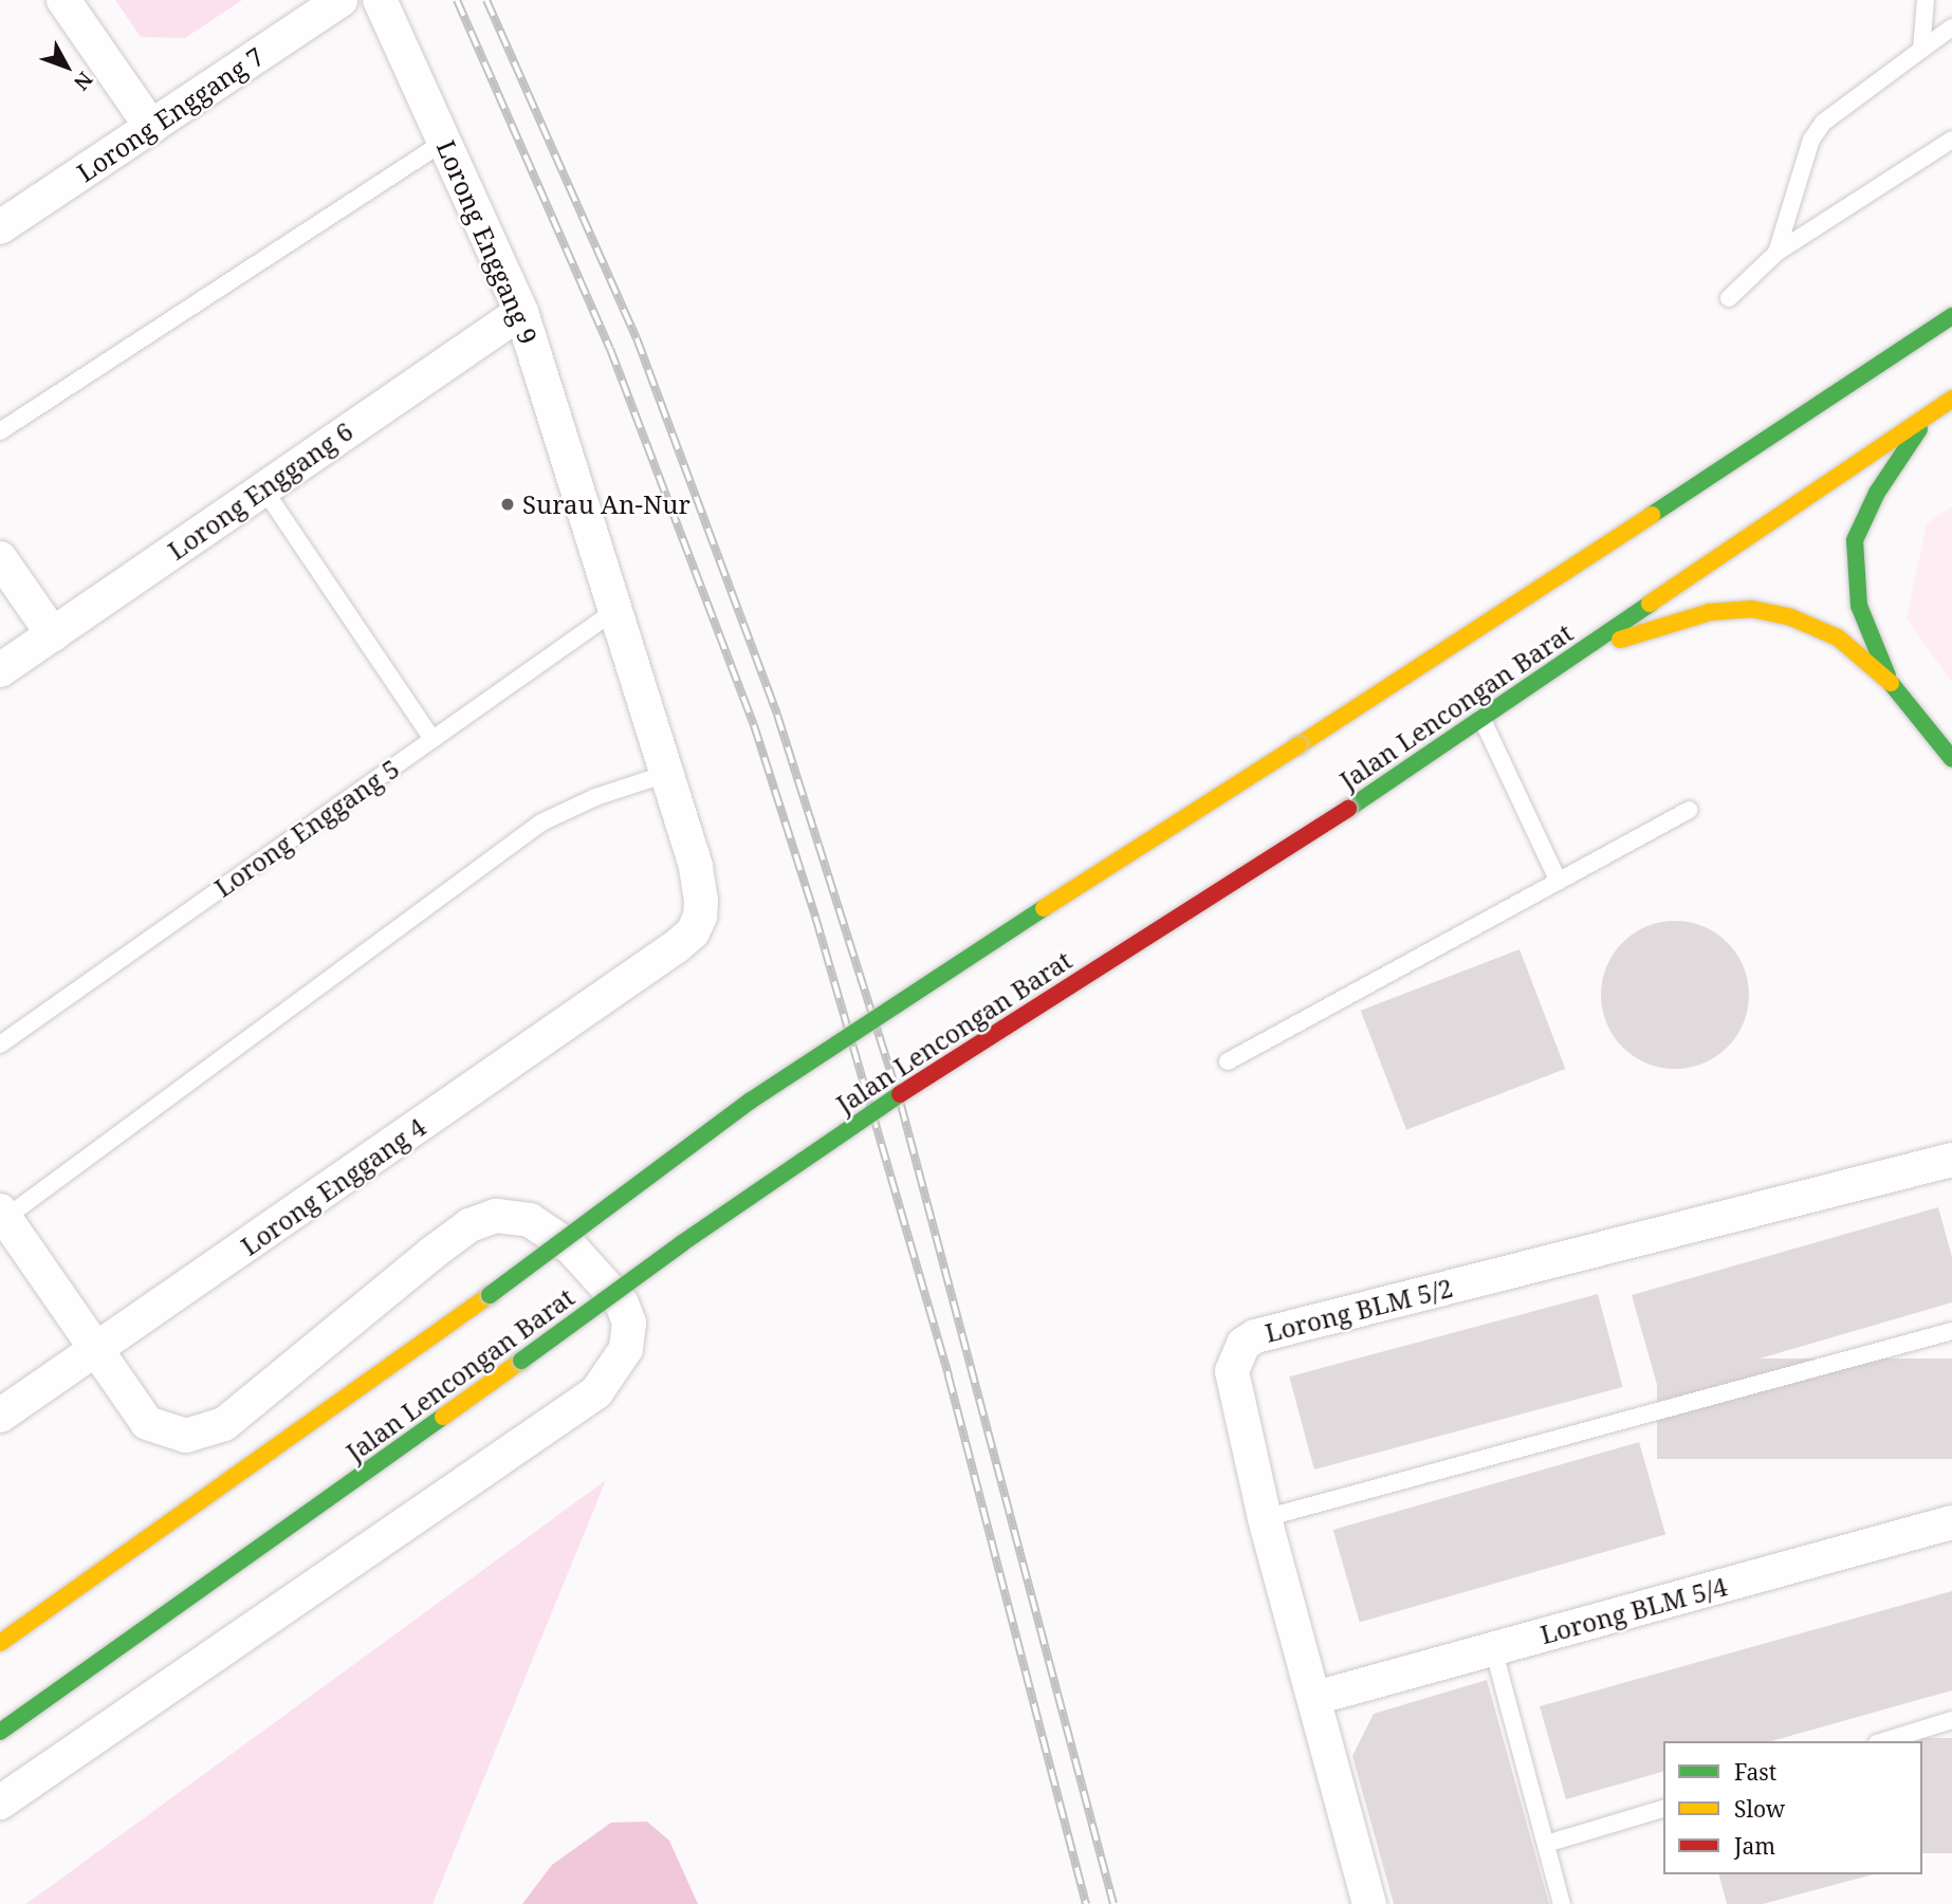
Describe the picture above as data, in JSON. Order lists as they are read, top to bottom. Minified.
{"streets":{"main road":["Jalan Lencongan Barat"],"street":["Lorong Enggang 7","Lorong Enggang 9","Lorong Enggang 6","Lorong Enggang 4","Lorong BLM 5/2","Lorong BLM 5/4"],"lane":["Lorong Enggang 5"]},"crossings":[["Lorong Enggang 9","Lorong Enggang 6"],["Lorong Enggang 9","Lorong Enggang 5"],["Lorong Enggang 9","Lorong Enggang 4"],["Lorong BLM 5/2","Lorong BLM 5/4"]],"places":["Surau An-Nur"],"legend":["Fast","Slow","Jam"],"north":"bottom right"}
